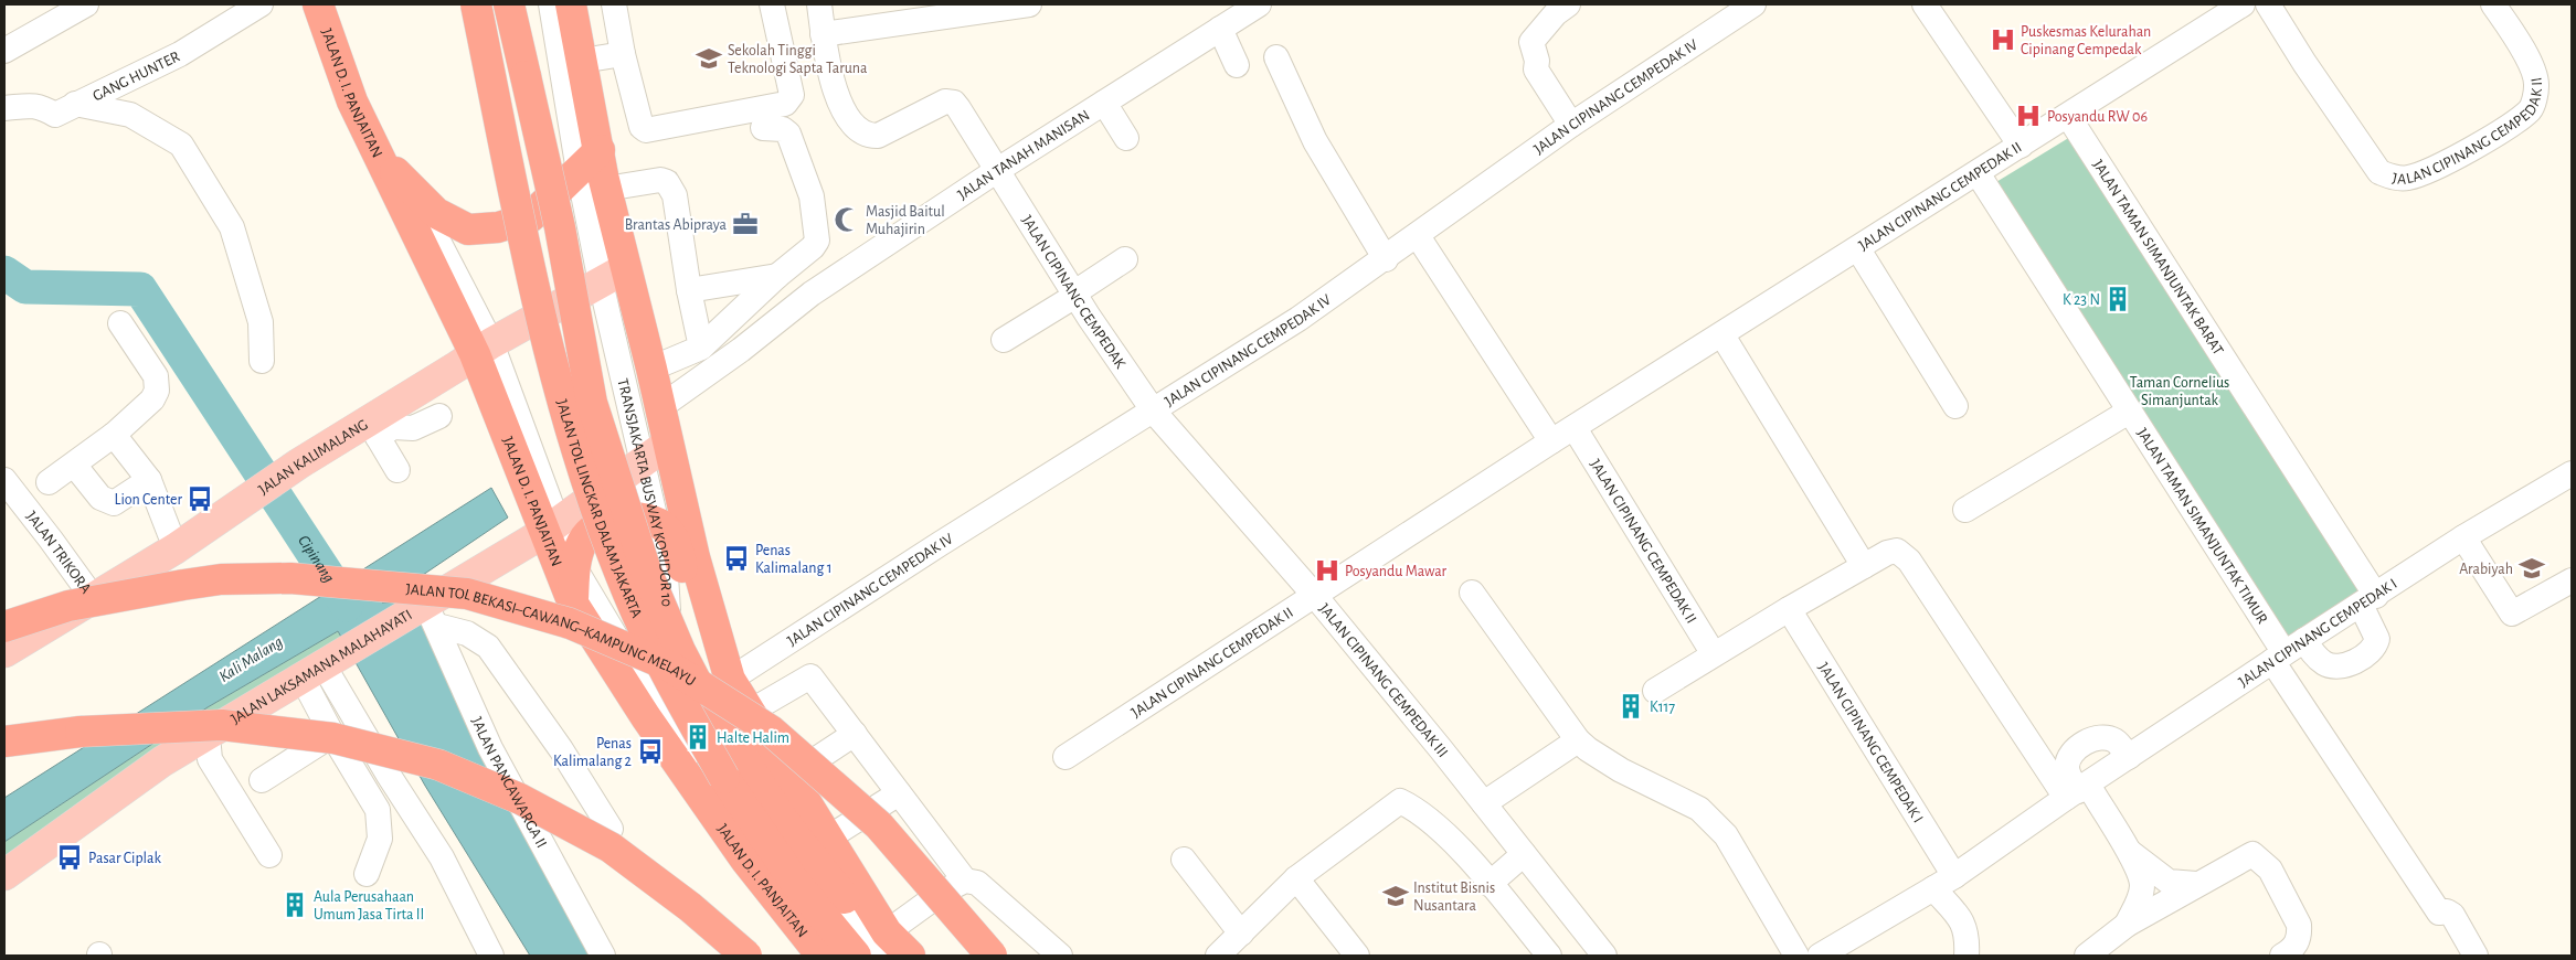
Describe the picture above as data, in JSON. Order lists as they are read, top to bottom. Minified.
{"streets":{"highway":["JALAN D. I. PANJAITAN","JALAN TOL LINGKAR DALAM JAKARTA","JALAN TOL BEKASI–CAWANG–KAMPUNG MELAYU"],"main road":["JALAN KALIMALANG","JALAN LAKSAMANA MALAHAYATI"],"street":["GANG HUNTER","JALAN CIPINANG CEMPEDAK IV","JALAN CIPINANG CEMPEDAK II","JALAN TANAH MANISAN","JALAN TAMAN SIMANJUNTAK BARAT","JALAN CIPINANG CEMPEDAK","TRANSJAKARTA BUSWAY KORIDOR 10","JALAN TAMAN SIMANJUNTAK TIMUR","JALAN TRIKORA","JALAN CIPINANG CEMPEDAK I","JALAN CIPINANG CEMPEDAK III","JALAN PANCAWARGA II"]},"crossings":[["JALAN D. I. PANJAITAN","JALAN KALIMALANG"],["JALAN D. I. PANJAITAN","JALAN LAKSAMANA MALAHAYATI"],["JALAN CIPINANG CEMPEDAK IV","JALAN CIPINANG CEMPEDAK"],["JALAN CIPINANG CEMPEDAK IV","JALAN CIPINANG CEMPEDAK III"],["JALAN CIPINANG CEMPEDAK II","JALAN TAMAN SIMANJUNTAK BARAT"],["JALAN CIPINANG CEMPEDAK II","JALAN TAMAN SIMANJUNTAK TIMUR"],["JALAN CIPINANG CEMPEDAK II","JALAN CIPINANG CEMPEDAK III"],["JALAN TANAH MANISAN","JALAN CIPINANG CEMPEDAK"],["JALAN TAMAN SIMANJUNTAK BARAT","JALAN TAMAN SIMANJUNTAK TIMUR"],["JALAN TAMAN SIMANJUNTAK BARAT","JALAN CIPINANG CEMPEDAK I"],["JALAN CIPINANG CEMPEDAK","JALAN CIPINANG CEMPEDAK III"],["JALAN KALIMALANG","TRANSJAKARTA BUSWAY KORIDOR 10"],["JALAN KALIMALANG","JALAN TRIKORA"],["JALAN KALIMALANG","JALAN TOL BEKASI–CAWANG–KAMPUNG MELAYU"],["TRANSJAKARTA BUSWAY KORIDOR 10","JALAN TOL LINGKAR DALAM JAKARTA"],["TRANSJAKARTA BUSWAY KORIDOR 10","JALAN LAKSAMANA MALAHAYATI"],["JALAN TAMAN SIMANJUNTAK TIMUR","JALAN CIPINANG CEMPEDAK I"],["JALAN LAKSAMANA MALAHAYATI","JALAN PANCAWARGA II"]],"water":["Cipinang","Kali Malang"],"parks":["Taman Cornelius Simanjuntak"],"places":{"hospital":["Puskesmas Kelurahan Cipinang Cempedak","Posyandu RW 06","Posyandu Mawar"],"school or university":["Sekolah Tinggi Teknologi Sapta Taruna","Arabiyah","Institut Bisnis Nusantara"],"mosque":["Masjid Baitul Muhajirin"],"office":["Brantas Abipraya"],"building":["K 23 N","K117","Halte Halim","Aula Perusahaan Umum Jasa Tirta II"],"bus stop":["Lion Center","Penas Kalimalang 1","Penas Kalimalang 2","Pasar Ciplak"]}}
